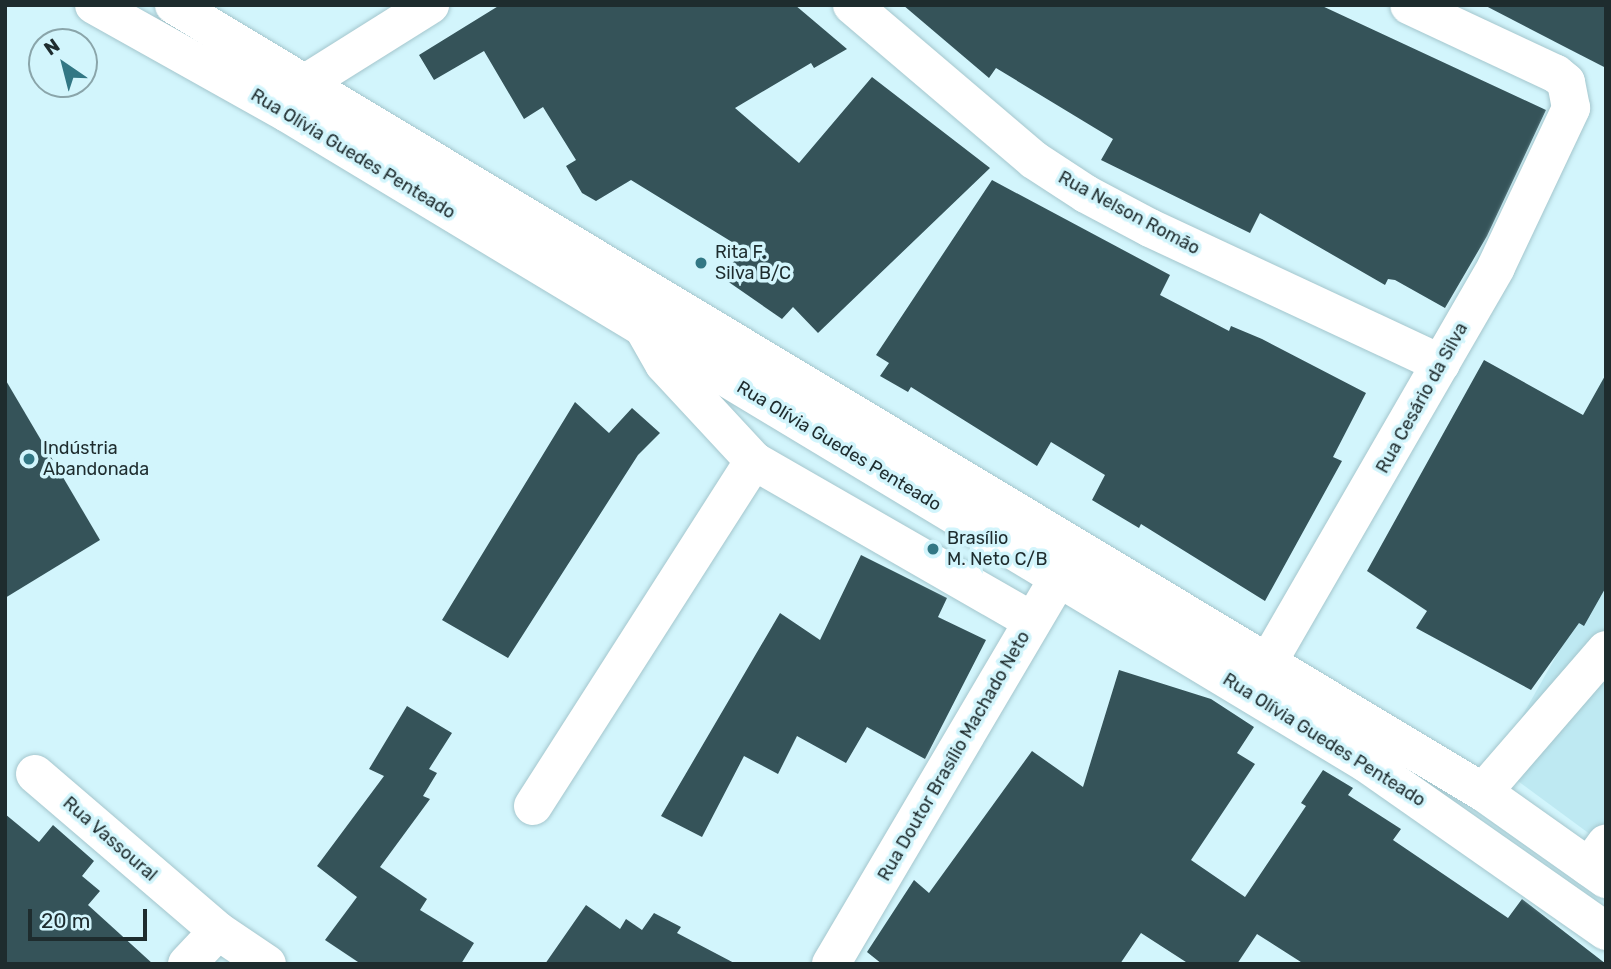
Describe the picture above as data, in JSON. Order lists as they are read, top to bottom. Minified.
{"streets":{"street":["Rua Olívia Guedes Penteado","Rua Nelson Romão","Rua Cesário da Silva","Rua Doutor Brasílio Machado Neto","Rua Vassoural"]},"crossings":[["Rua Olívia Guedes Penteado","Rua Cesário da Silva"],["Rua Olívia Guedes Penteado","Rua Doutor Brasílio Machado Neto"],["Rua Nelson Romão","Rua Cesário da Silva"]],"places":["Rita F. Silva B/C","Indústria Abandonada","Brasílio M. Neto C/B"],"scale_bar":"20 m","north":"top left"}
